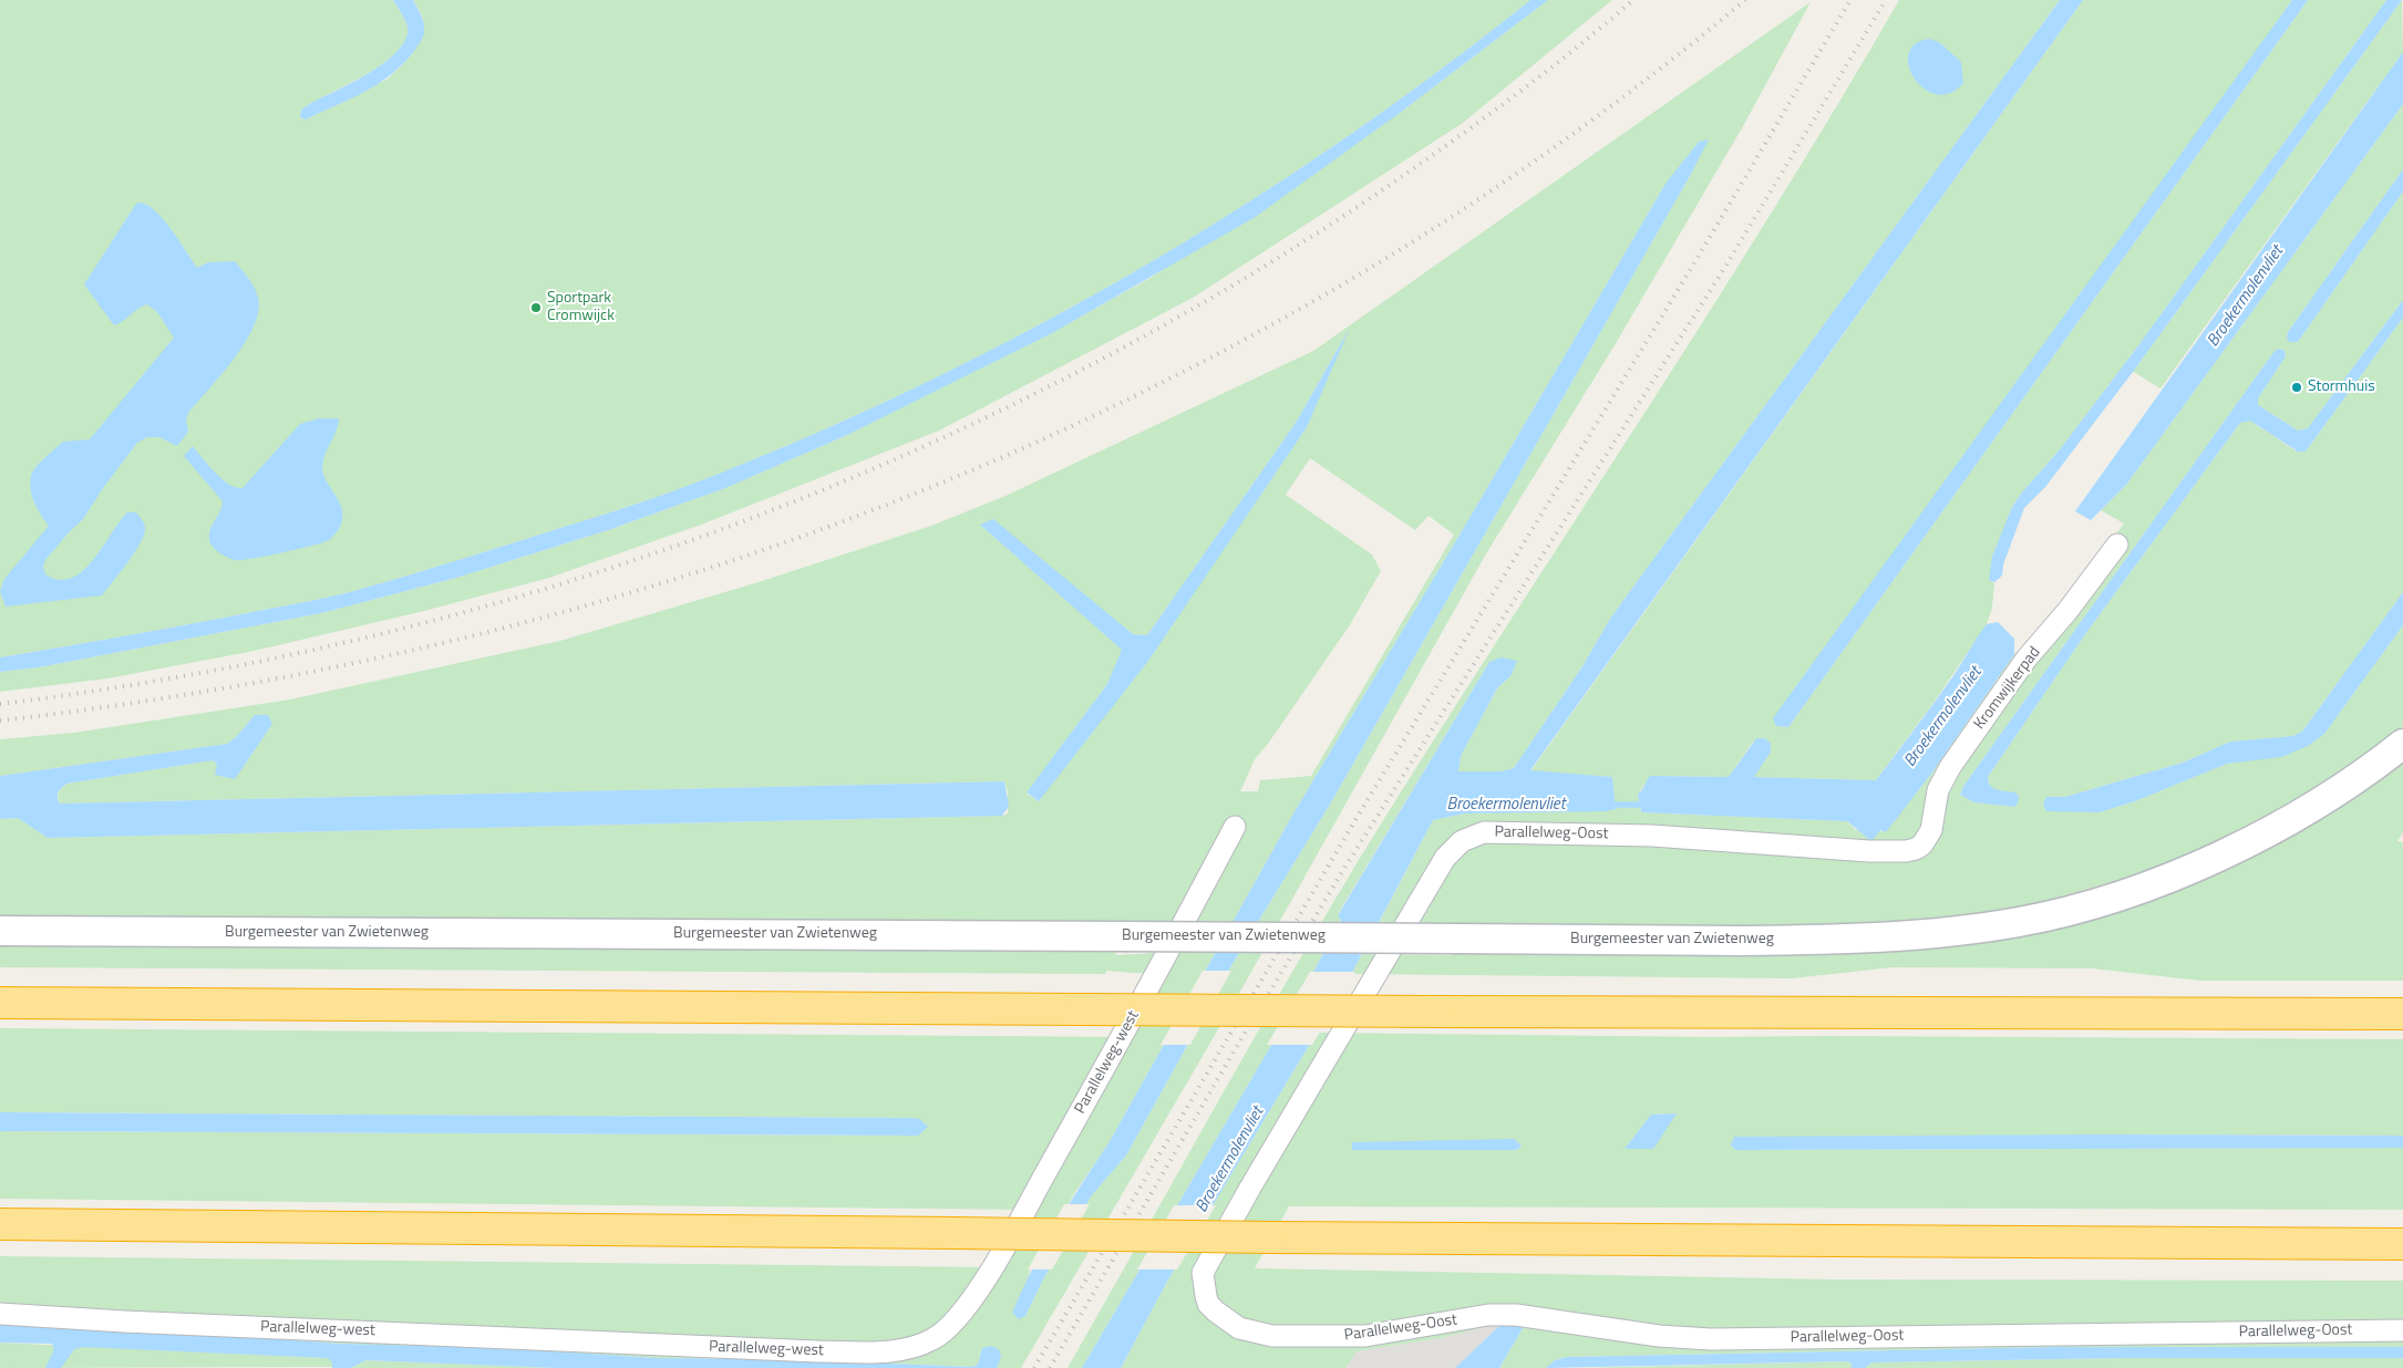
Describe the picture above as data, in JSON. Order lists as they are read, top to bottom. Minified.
{"streets":{"main road":["Burgemeester van Zwietenweg"],"street":["Kromwijkerpad","Parallelweg-Oost","Parallelweg-west"]},"crossings":[["Kromwijkerpad","Parallelweg-Oost"]],"water":["Broekermolenvliet"],"places":["Sportpark Cromwijck","Stormhuis"]}
